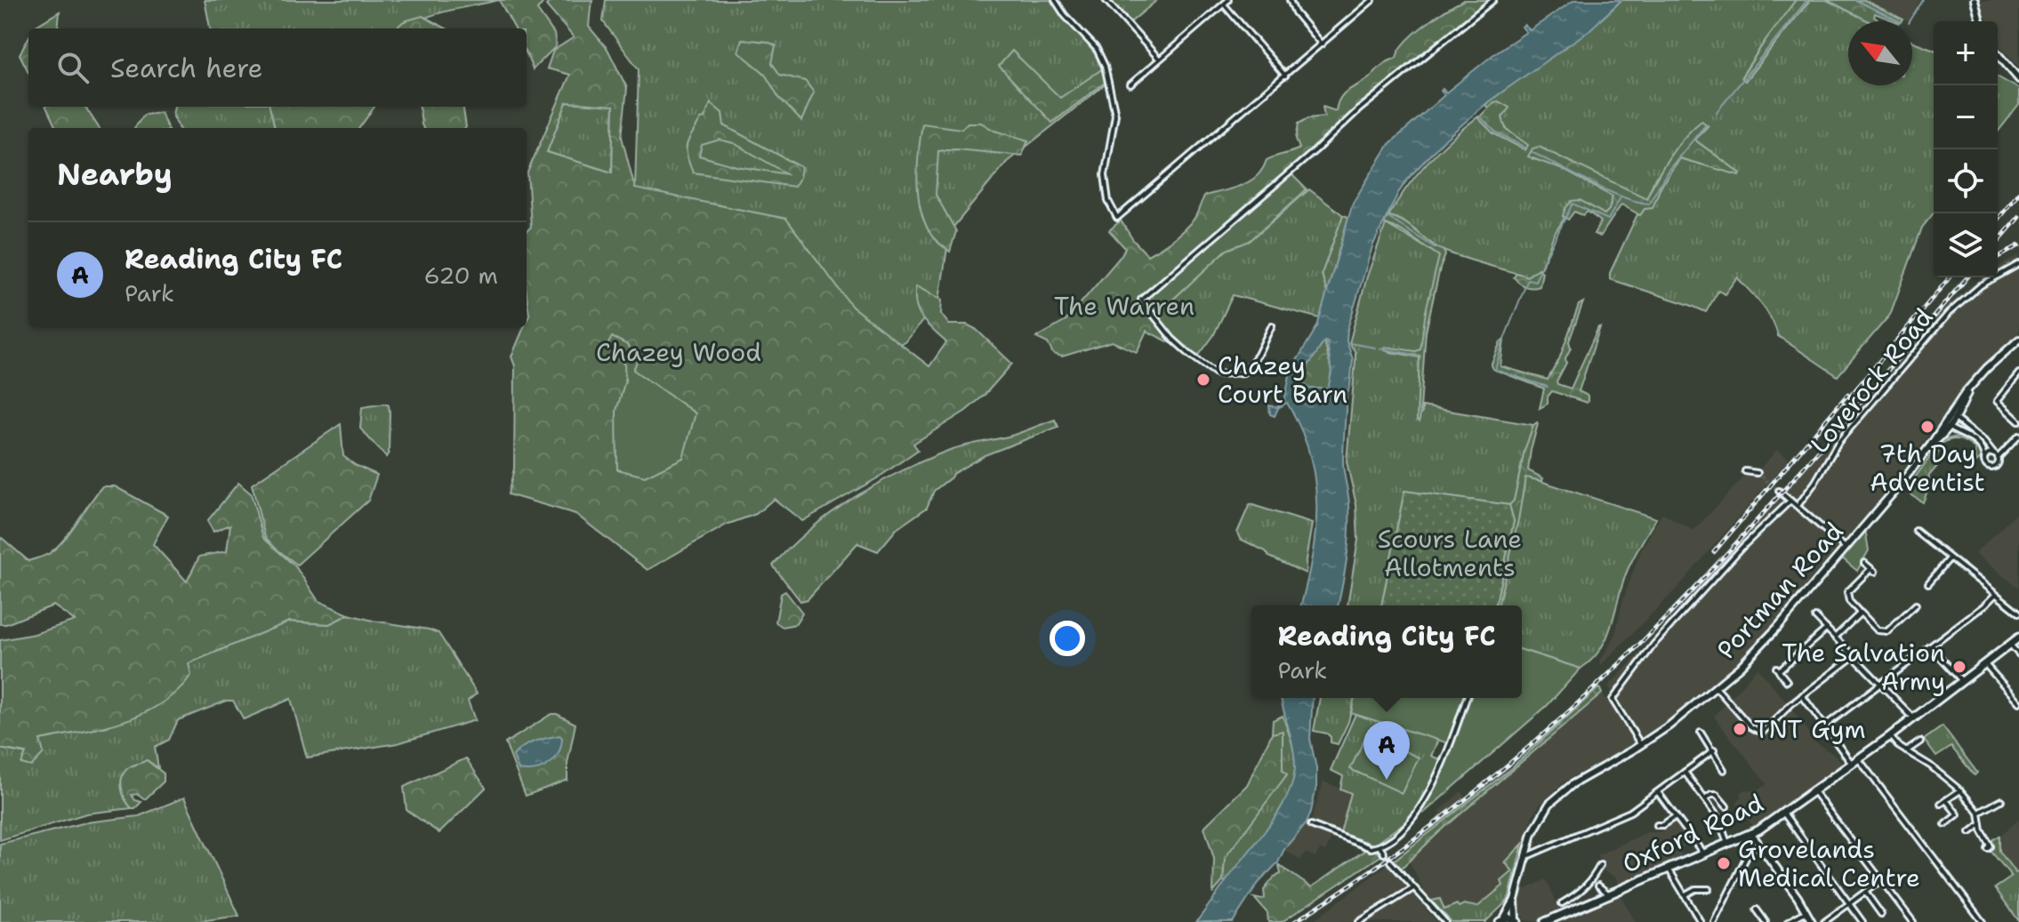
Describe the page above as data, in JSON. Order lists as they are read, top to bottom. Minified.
{"streets":{"main road":["Oxford Road"],"street":["Loverock Road","Portman Road"]},"parks":["The Warren","Chazey Wood","Scours Lane Allotments"],"places":["Chazey Court Barn","7th Day Adventist","The Salvation Army","TNT Gym","Grovelands Medical Centre"],"north":"top left","page":{"map_buttons":["+","−"],"search":"Search here","heading":"Nearby","list":[{"mark":"A","name":"Reading City FC","note":"Park","value":"620 m"}],"popup":["Reading City FC","Park"],"pins":"A"}}
